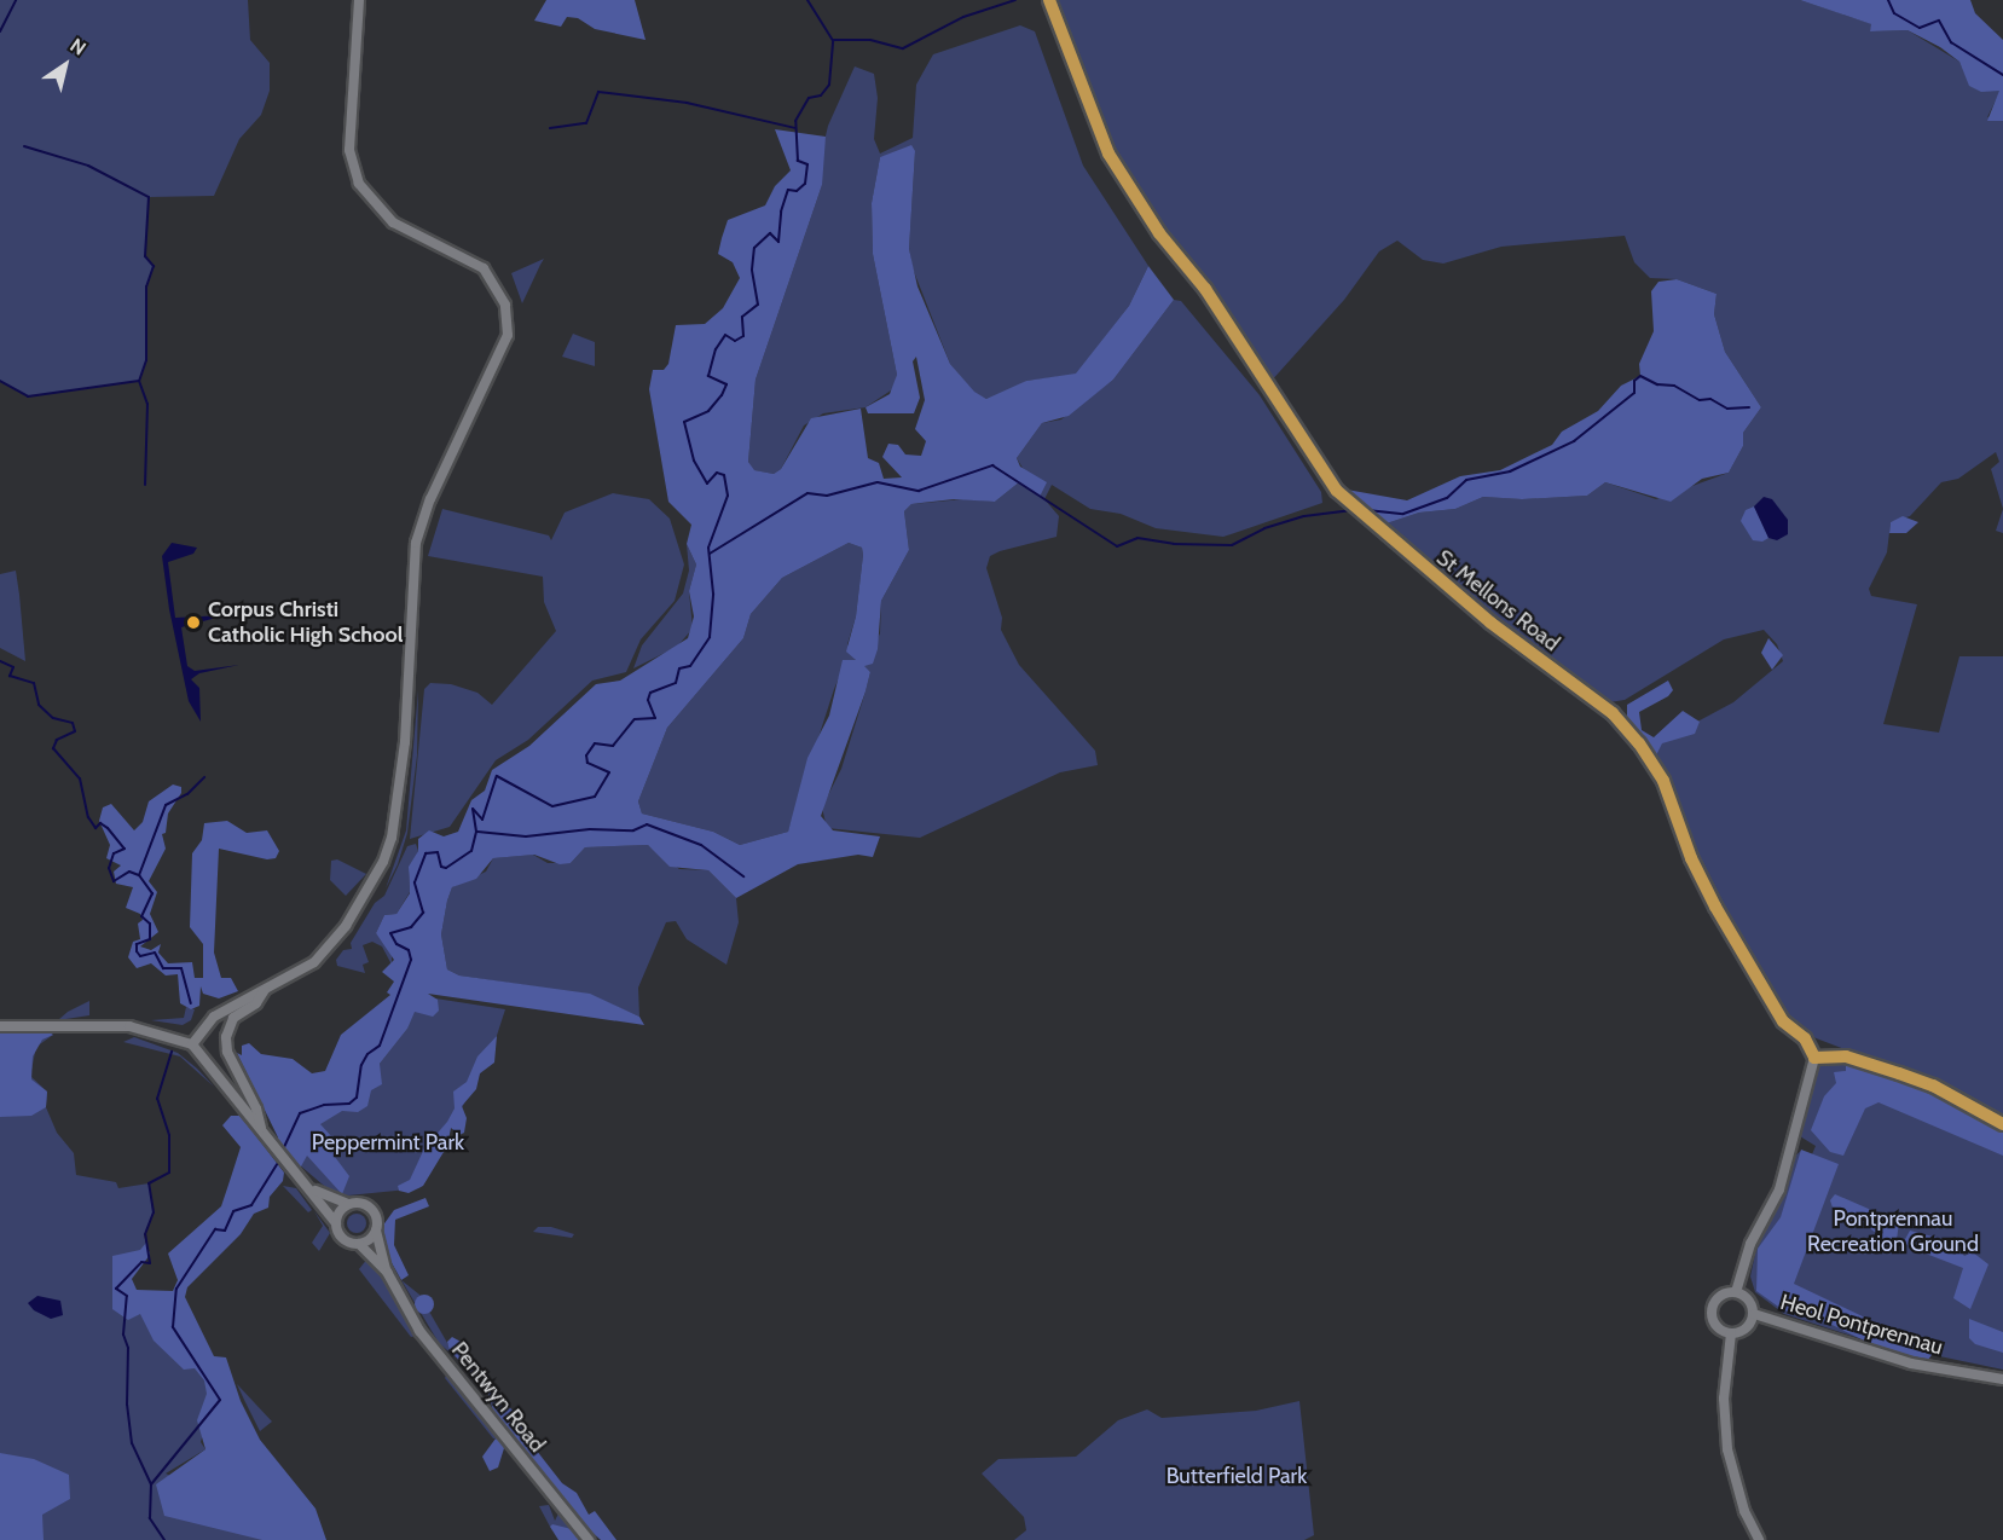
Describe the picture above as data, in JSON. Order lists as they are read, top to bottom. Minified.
{"streets":{"main road":["St Mellons Road"],"street":["Heol Pontprennau","Pentwyn Road"]},"parks":["Peppermint Park","Pontprennau Recreation Ground","Butterfield Park"],"places":["Corpus Christi Catholic High School"],"north":"top right"}
